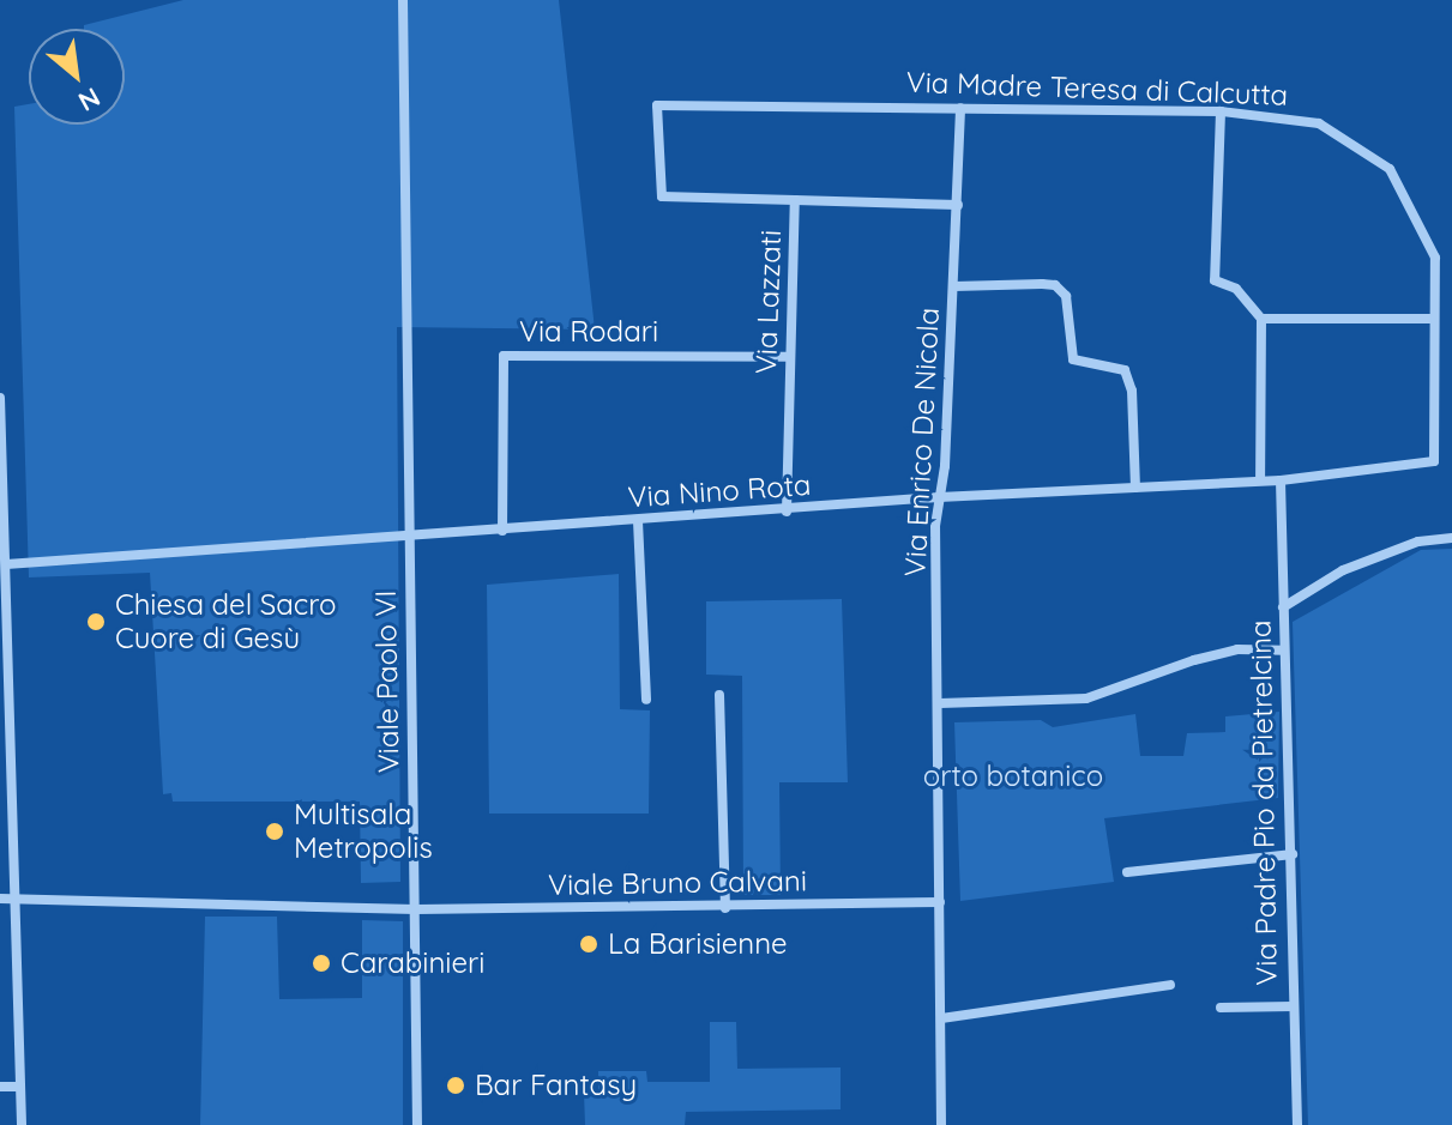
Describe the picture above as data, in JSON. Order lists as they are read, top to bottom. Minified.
{"streets":{"street":["Via Madre Teresa di Calcutta","Via Lazzati","Via Rodari","Via Enrico De Nicola","Via Nino Rota","Viale Paolo VI","Via Padre Pio da Pietrelcina","Viale Bruno Calvani"]},"crossings":[["Via Madre Teresa di Calcutta","Via Lazzati"],["Via Madre Teresa di Calcutta","Via Enrico De Nicola"],["Via Madre Teresa di Calcutta","Via Nino Rota"],["Via Lazzati","Via Rodari"],["Via Lazzati","Via Enrico De Nicola"],["Via Lazzati","Via Nino Rota"],["Via Rodari","Via Nino Rota"],["Via Enrico De Nicola","Via Nino Rota"],["Via Enrico De Nicola","Viale Bruno Calvani"],["Via Nino Rota","Viale Paolo VI"],["Via Nino Rota","Via Padre Pio da Pietrelcina"],["Viale Paolo VI","Viale Bruno Calvani"]],"parks":["orto botanico"],"places":["Chiesa del Sacro Cuore di Gesù","Multisala Metropolis","La Barisienne","Carabinieri","Bar Fantasy"],"north":"bottom right"}
